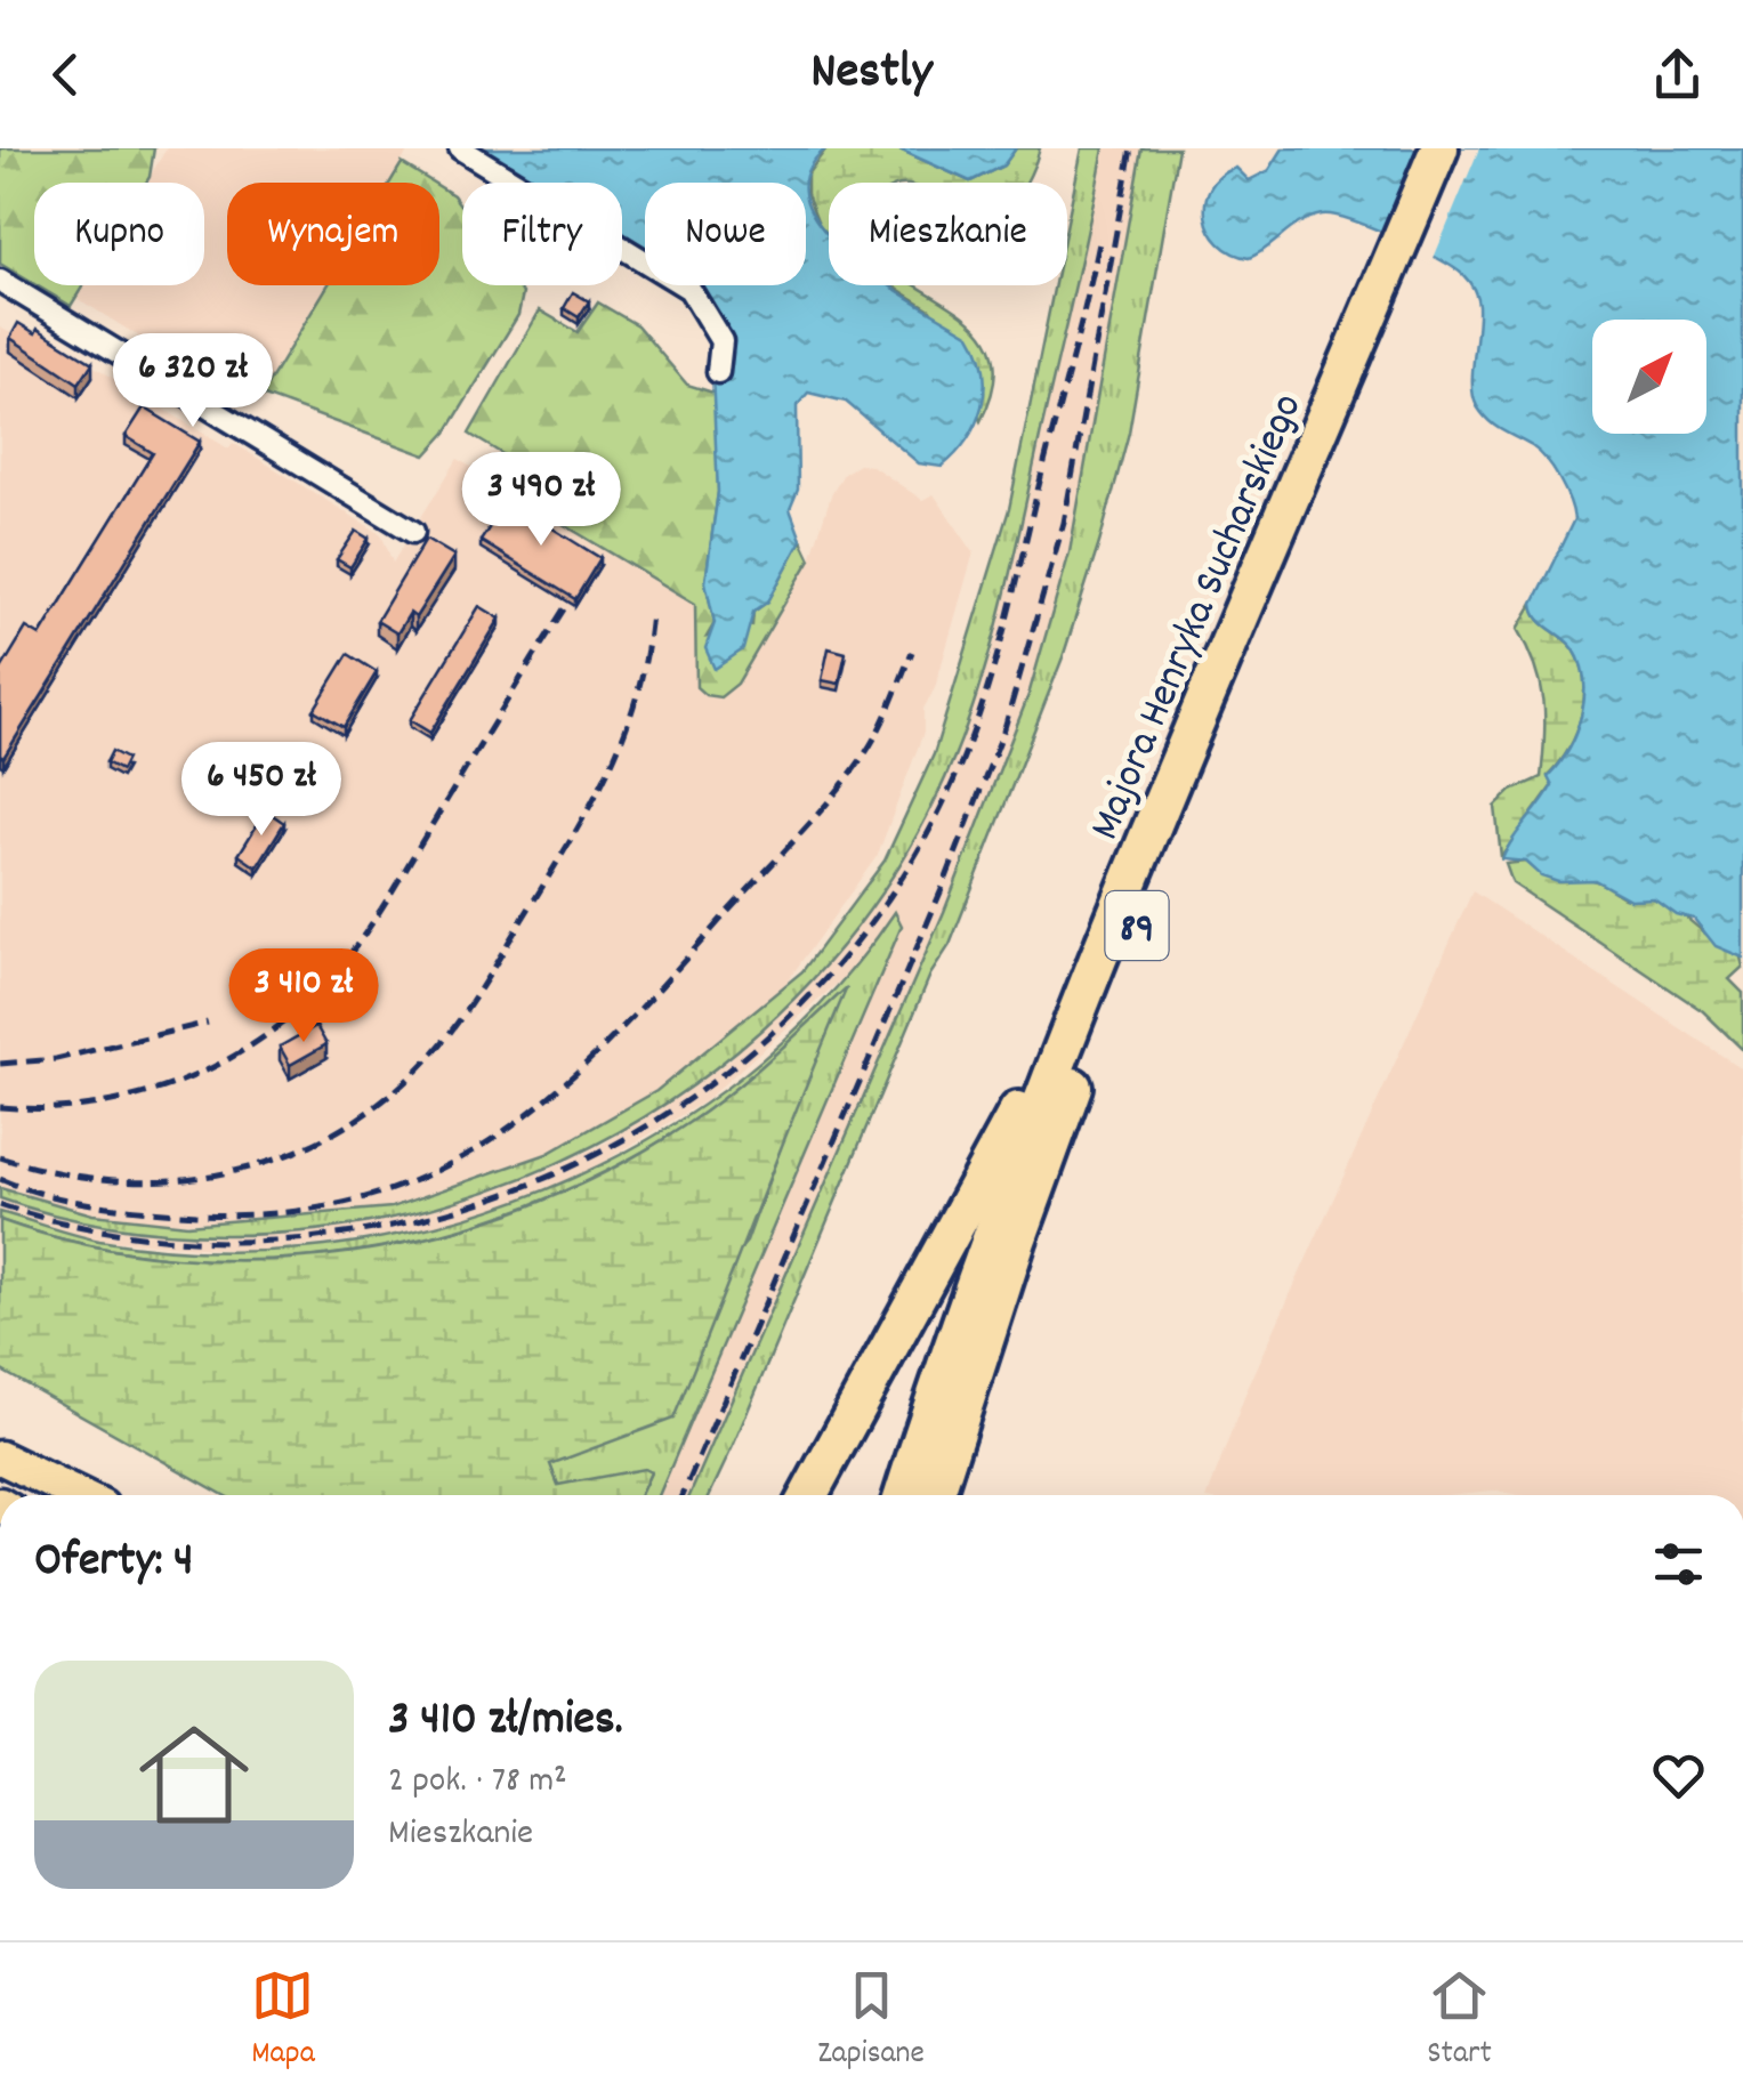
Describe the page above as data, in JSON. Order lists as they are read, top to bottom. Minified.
{"streets":{"highway":["Majora Henryka Sucharskiego","89"]},"north":"top right","page":{"header":"Nestly","chip":["Kupno","Wynajem","Filtry","Nowe","Mieszkanie"],"price":["6 320 zł","3 490 zł","6 450 zł","3 410 zł"],"heading":"Oferty: 4","list":[{"name":"3 410 zł/mies.","note":"2 pok. · 78 m² · Mieszkanie"}],"tabs":["Mapa","Zapisane","Start"]}}
